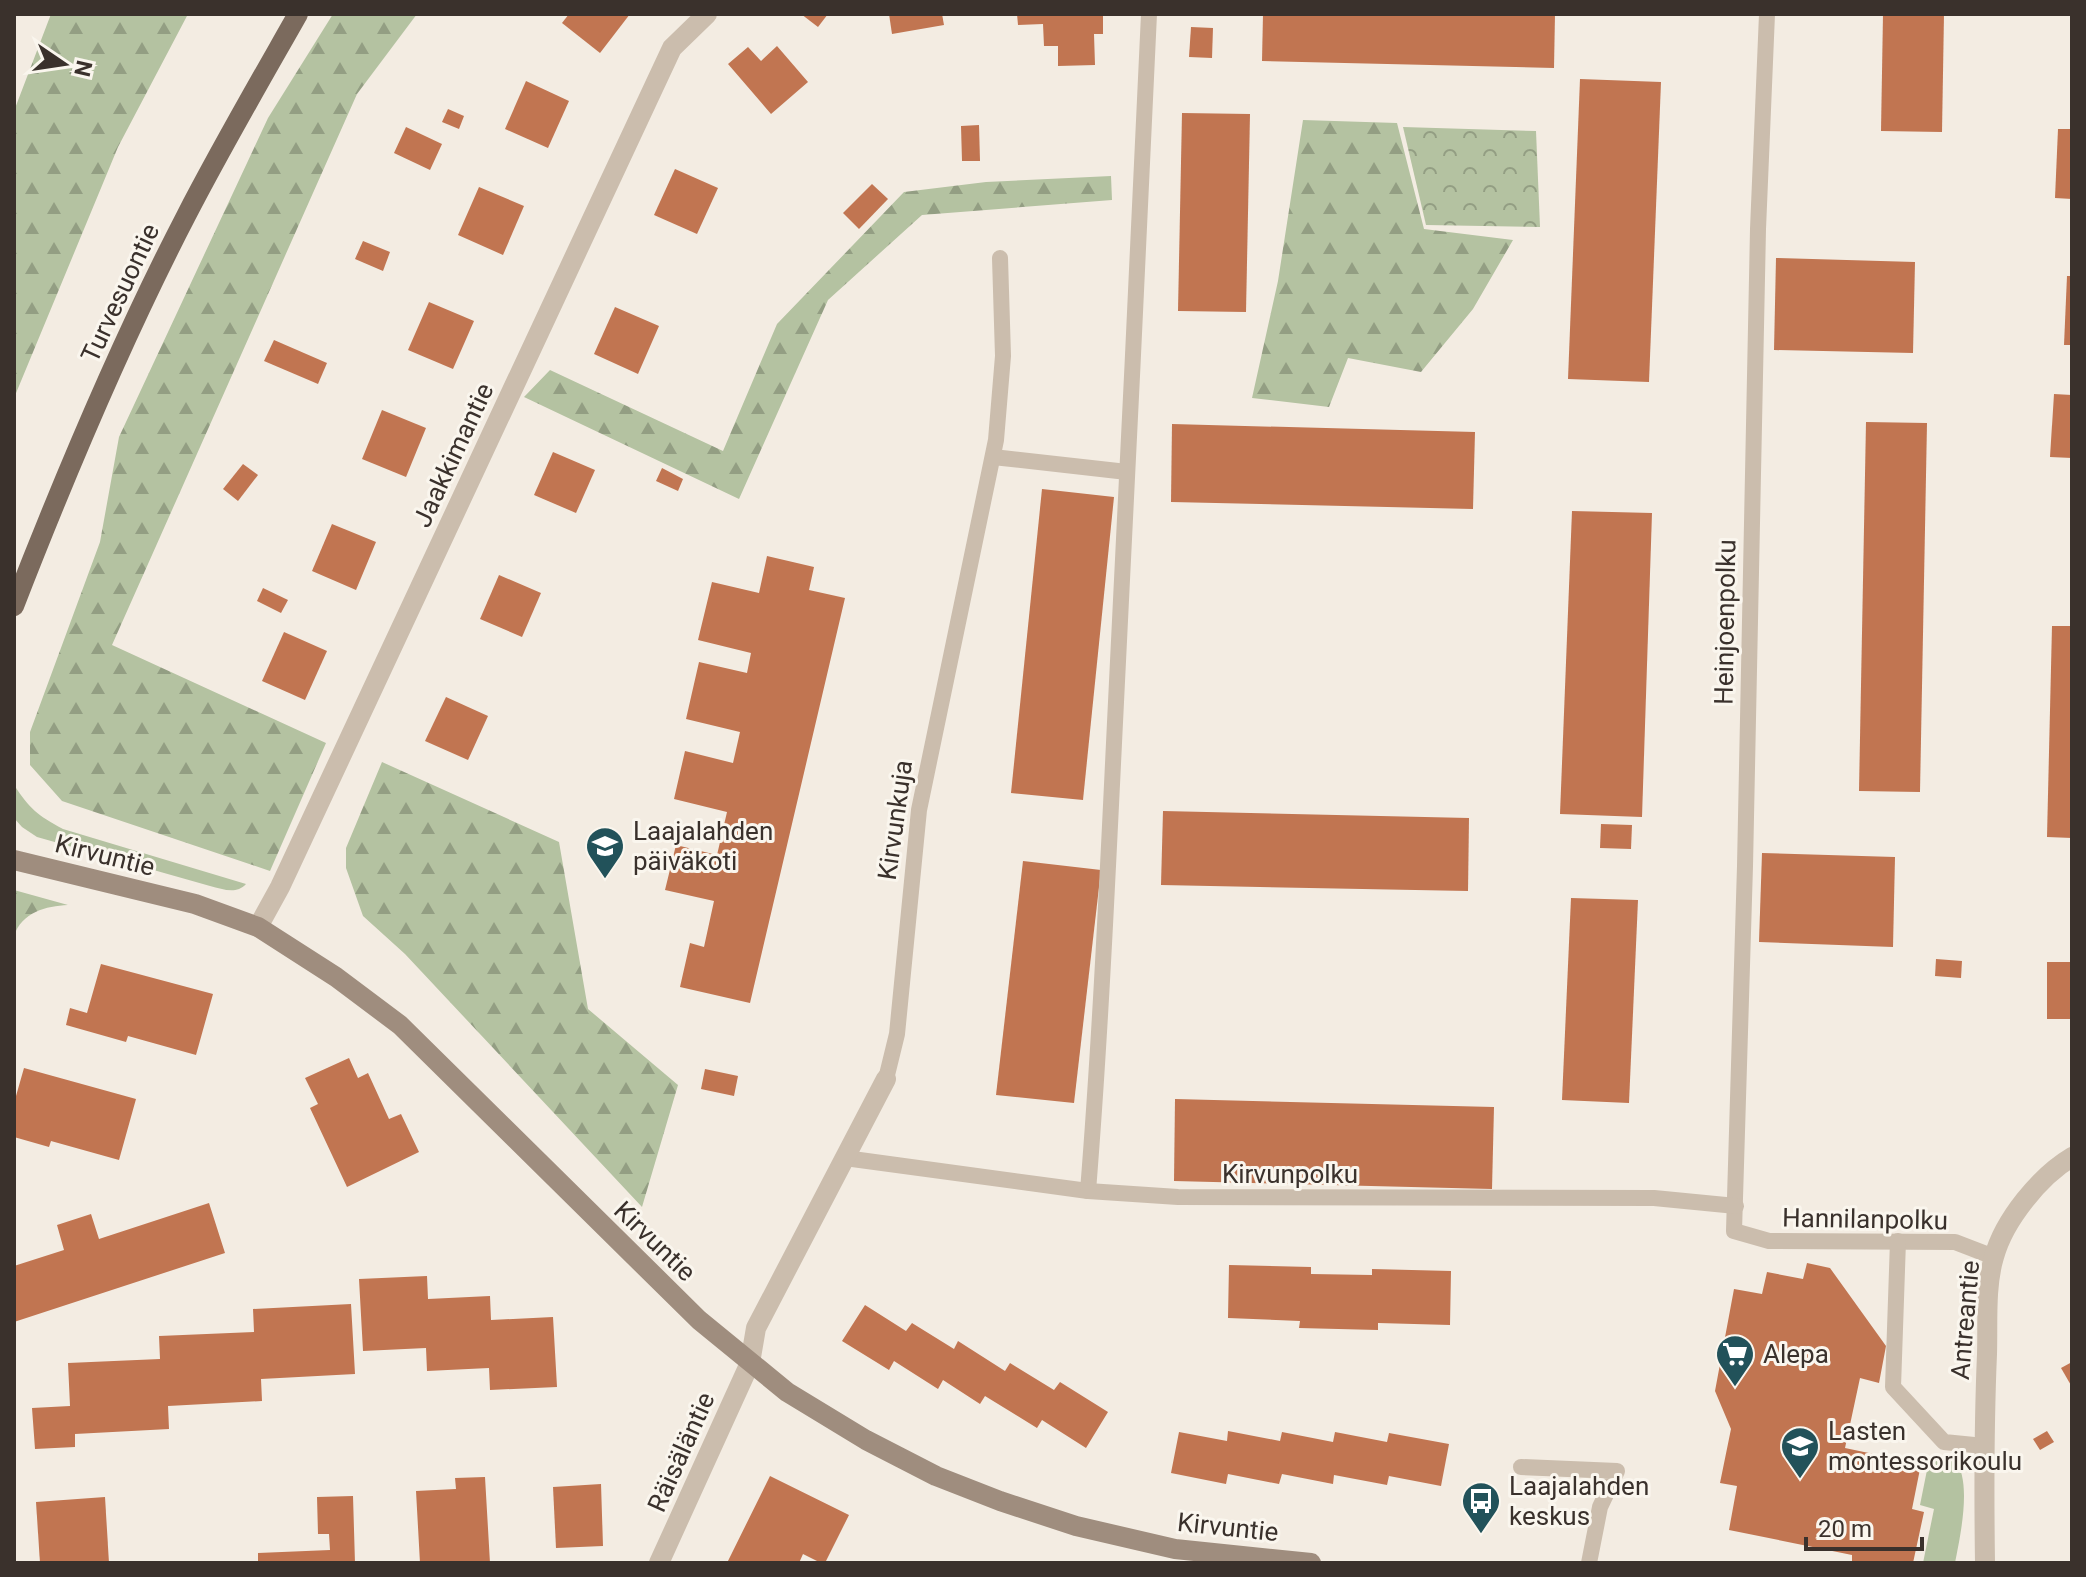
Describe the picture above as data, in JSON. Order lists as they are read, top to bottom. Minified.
{"streets":{"main road":["Turvesuontie"],"street":["Jaakkimantie","Kirvunkuja","Kirvuntie","Antreantie","Räisäläntie"],"lane":["Heinjoenpolku","Kirvunpolku","Hannilanpolku"]},"crossings":[["Jaakkimantie","Kirvuntie"],["Heinjoenpolku","Kirvunpolku"],["Heinjoenpolku","Hannilanpolku"],["Kirvunkuja","Kirvuntie"],["Kirvunkuja","Kirvunpolku"],["Kirvunkuja","Räisäläntie"],["Kirvuntie","Räisäläntie"],["Hannilanpolku","Antreantie"]],"places":{"school or university":["Laajalahden päiväkoti","Lasten montessorikoulu"],"supermarket":["Alepa"],"bus stop":["Laajalahden keskus"]},"scale_bar":"20 m","north":"right"}
